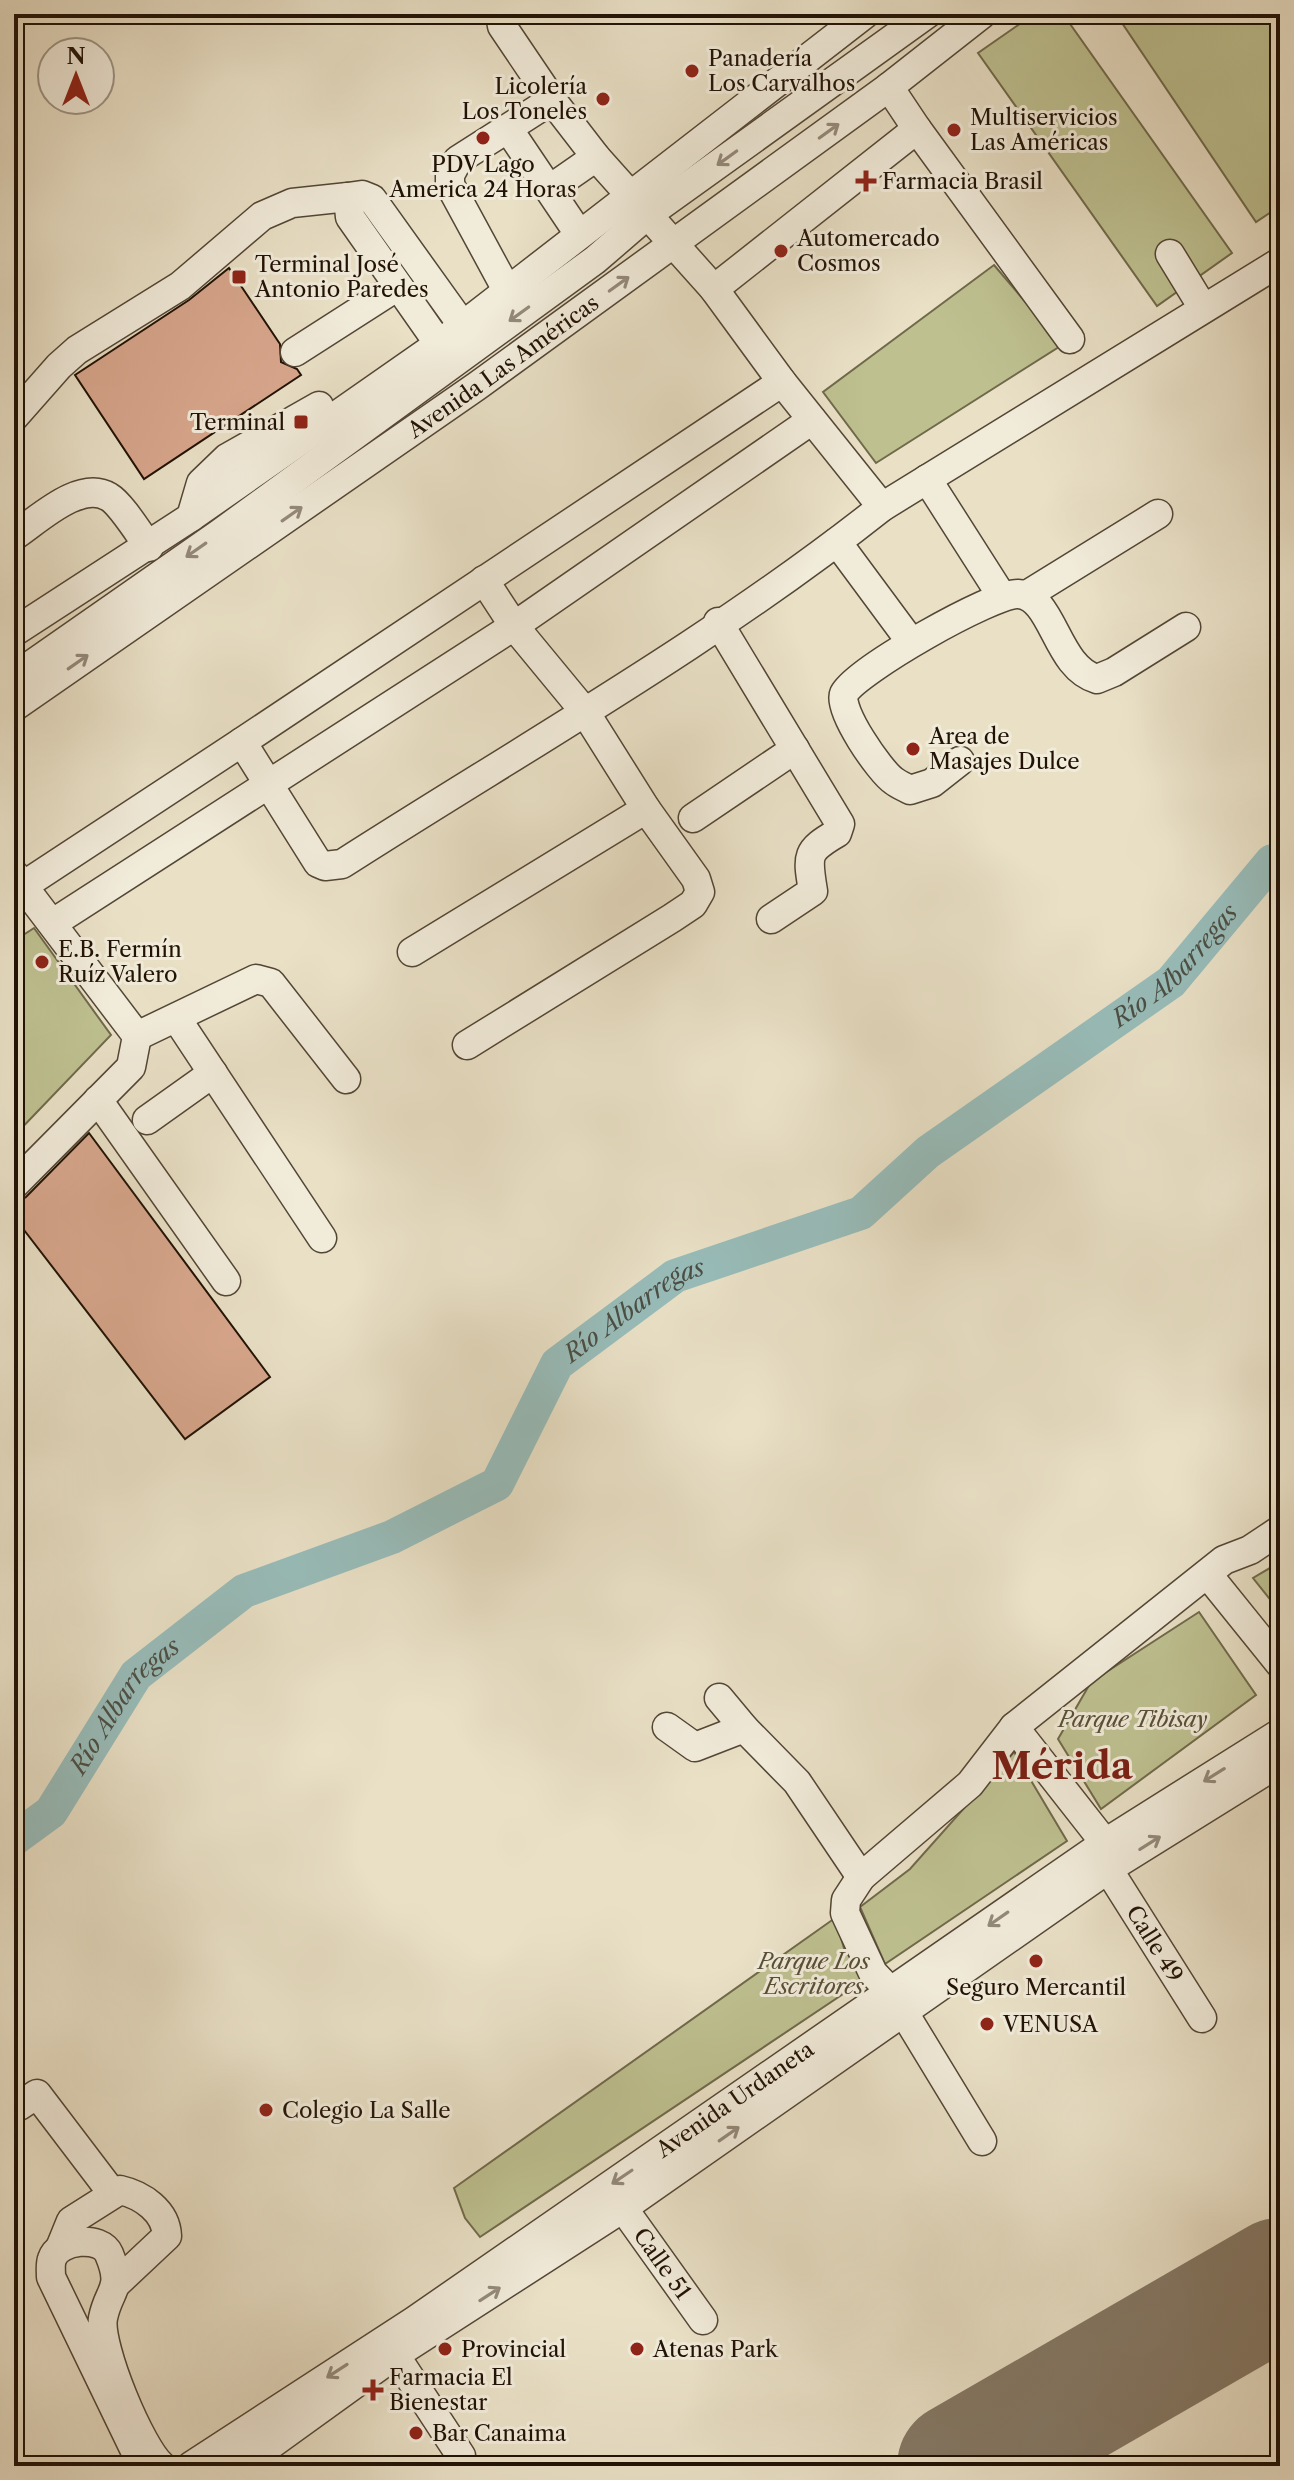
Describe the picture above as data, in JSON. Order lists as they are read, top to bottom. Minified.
{"streets":{"street":["Avenida Las Américas","Calle 49","Avenida Urdaneta","Calle 51"]},"crossings":[["Calle 49","Avenida Urdaneta"],["Avenida Urdaneta","Calle 51"]],"districts":["Mérida"],"water":["Río Albarregas"],"parks":["Parque Tibisay","Parque Los Escritores"],"places":{"other":["Panadería Los Carvalhos","Licolería Los Toneles","Multiservicios Las Américas","PDV Lago America 24 Horas","Automercado Cosmos","Area de Masajes Dulce","E.B. Fermín Ruíz Valero","Seguro Mercantil","VENUSA","Colegio La Salle","Provincial","Atenas Park","Bar Canaima"],"health":["Farmacia Brasil","Farmacia El Bienestar"],"transit":["Terminal José Antonio Paredes","Terminal"]},"north":"top"}
